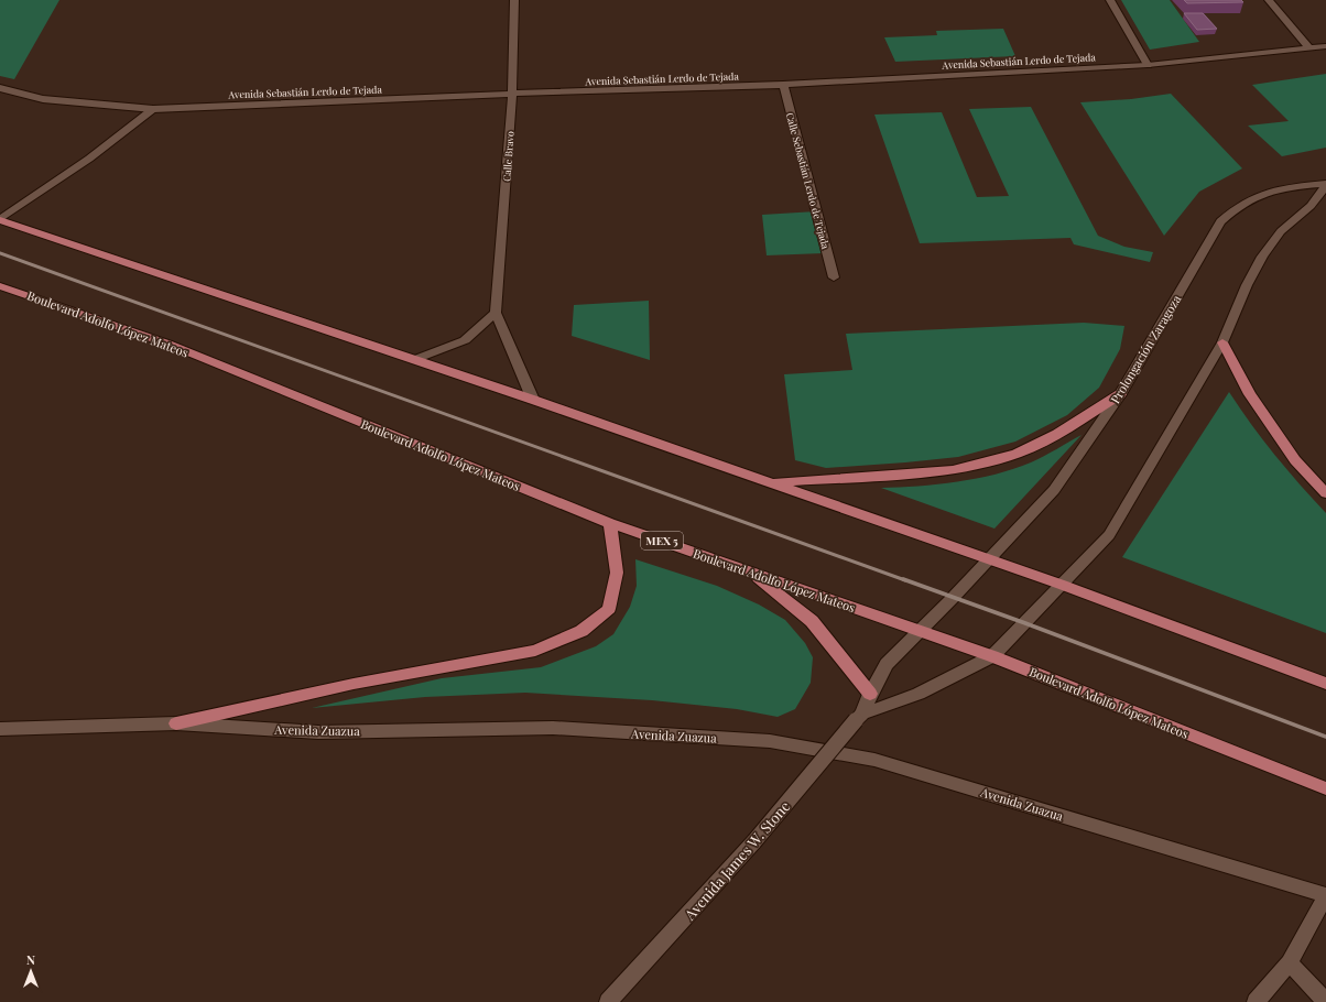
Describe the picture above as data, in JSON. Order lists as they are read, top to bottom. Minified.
{"streets":{"main road":["Boulevard Adolfo López Mateos","MEX 5"],"street":["Avenida Sebastián Lerdo de Tejada","Calle Bravo","Calle Sebastián Lerdo de Tejada","Prolongación Zaragoza","Avenida Zuazua","Avenida James W. Stone"]},"crossings":[["Avenida Sebastián Lerdo de Tejada","Calle Bravo"],["Avenida Sebastián Lerdo de Tejada","Calle Sebastián Lerdo de Tejada"],["Boulevard Adolfo López Mateos","Prolongación Zaragoza"],["Boulevard Adolfo López Mateos","Avenida James W. Stone"],["Prolongación Zaragoza","Avenida James W. Stone"]],"north":"top"}
